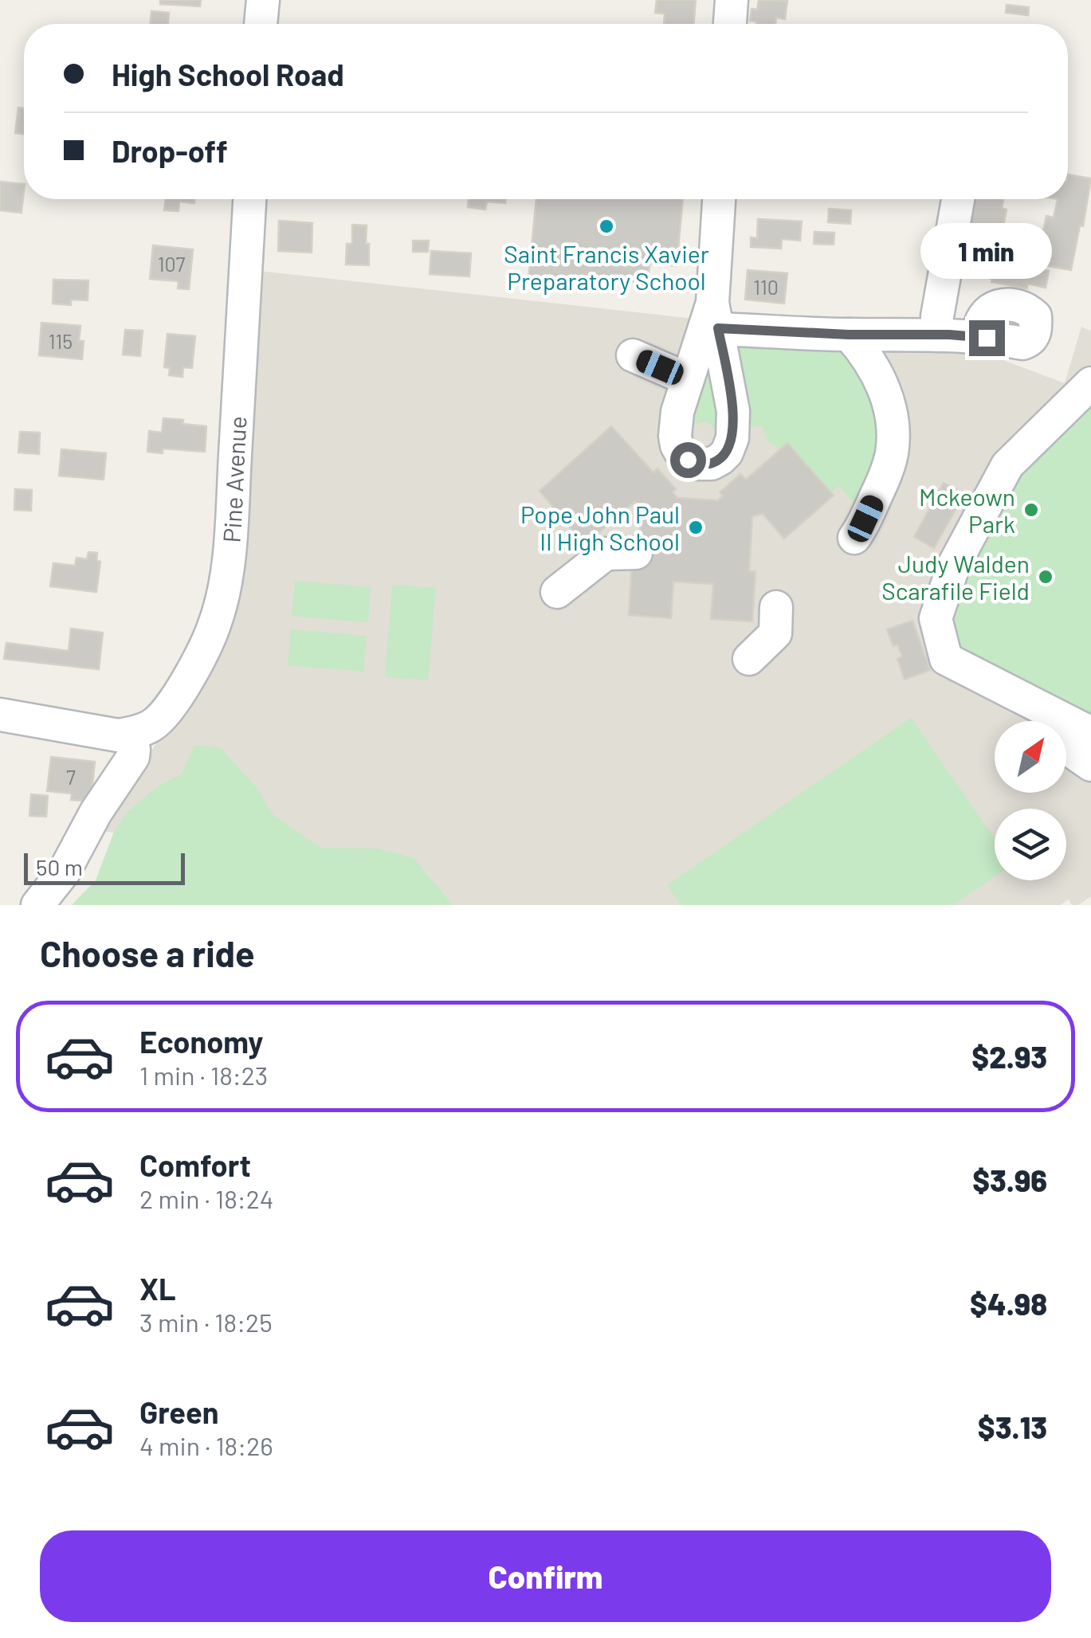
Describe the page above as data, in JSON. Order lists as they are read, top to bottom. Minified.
{"streets":{"street":["Pine Avenue"]},"places":["Saint Francis Xavier Preparatory School","Mckeown Park","Pope John Paul II High School","Judy Walden Scarafile Field"],"house_numbers":["107","110","115","7"],"scale_bar":"50 m","north":"top right","page":{"banner":["High School Road","Drop-off"],"bubble":"1 min","scale":"50 m","heading":"Choose a ride","list":[{"name":"Economy","note":"1 min · 18:23","value":"$2.93"},{"name":"Comfort","note":"2 min · 18:24","value":"$3.96"},{"name":"XL","note":"3 min · 18:25","value":"$4.98"},{"name":"Green","note":"4 min · 18:26","value":"$3.13"}],"buttons":"Confirm"}}
